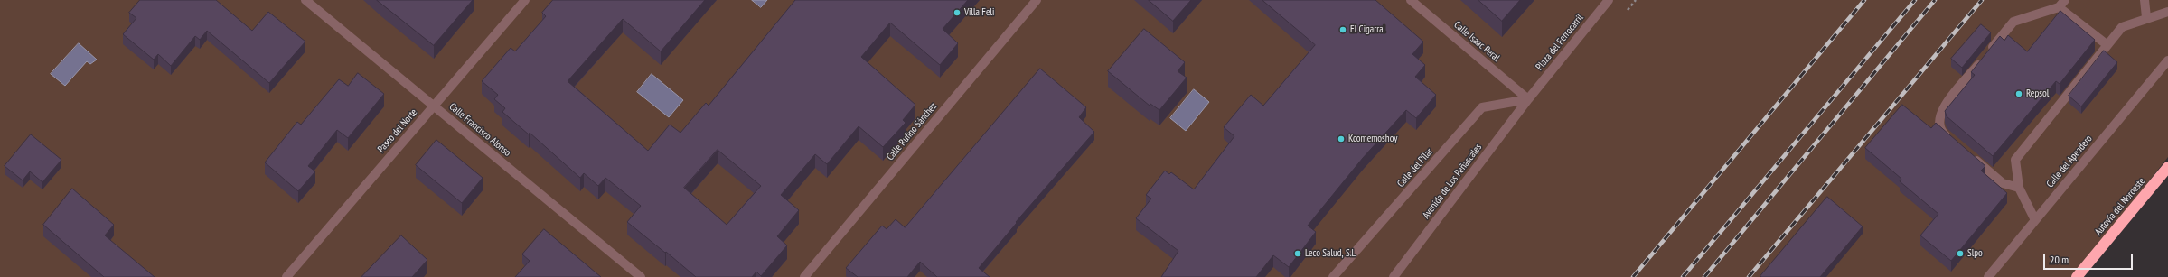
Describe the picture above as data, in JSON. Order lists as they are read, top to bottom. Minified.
{"streets":{"highway":["Autovía del Noroeste"],"street":["Calle Isaac Peral","Plaza del Ferrocarril","Calle Francisco Alonso","Paseo del Norte","Calle Rufino Sánchez","Calle del Apeadero","Calle del Pilar","Avenida de Los Peñascales"]},"crossings":[["Calle Isaac Peral","Plaza del Ferrocarril"],["Calle Isaac Peral","Calle del Pilar"],["Calle Isaac Peral","Avenida de Los Peñascales"],["Plaza del Ferrocarril","Calle del Pilar"],["Plaza del Ferrocarril","Avenida de Los Peñascales"],["Calle Francisco Alonso","Paseo del Norte"],["Calle del Pilar","Avenida de Los Peñascales"]],"places":["Villa Feli","El Cigarral","Repsol","Kcomemoshoy","Leco Salud, S.L","Slpo"],"scale_bar":"20 m"}
